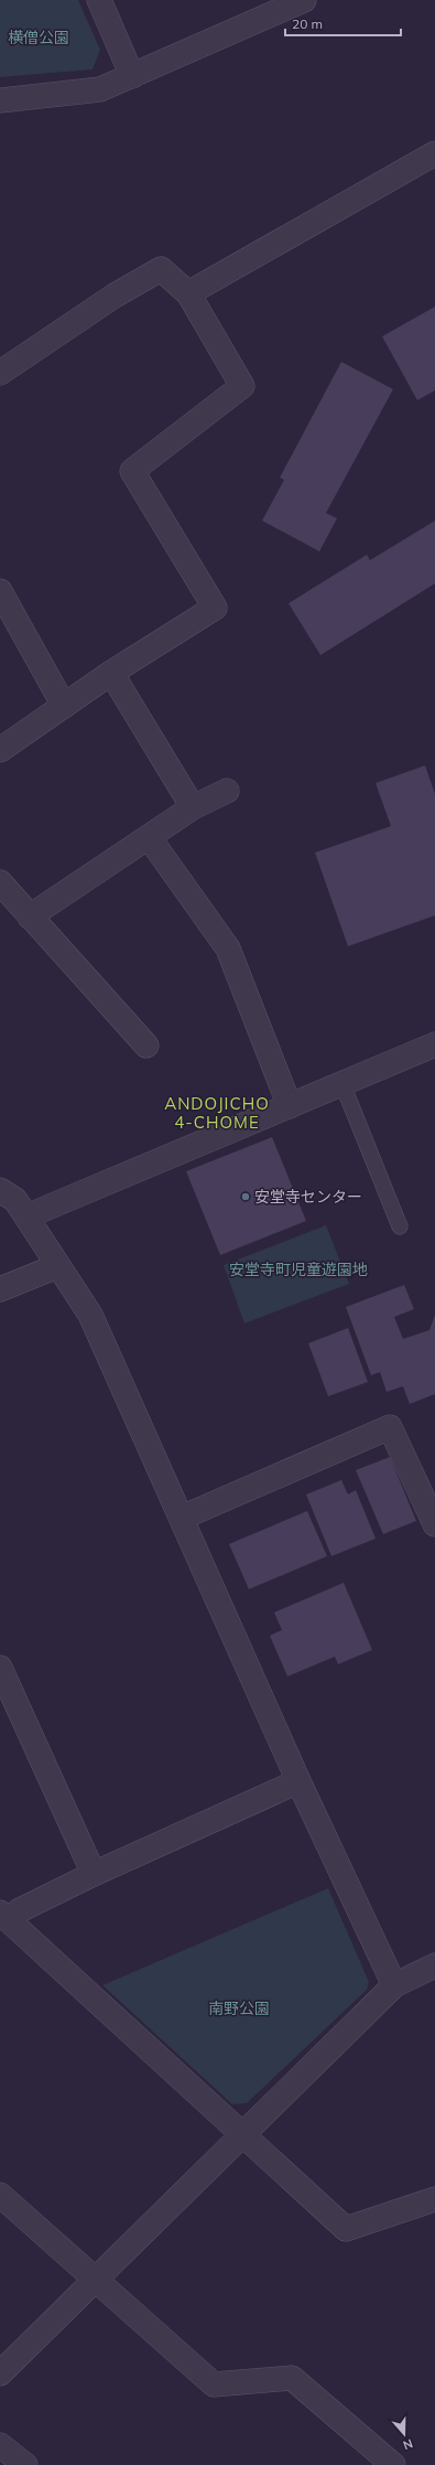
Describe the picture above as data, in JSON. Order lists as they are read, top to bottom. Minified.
{"districts":["ANDOJICHO 4-CHOME"],"parks":["横僧公園","安堂寺町児童遊園地","南野公園"],"places":["安堂寺センター"],"scale_bar":"20 m","north":"bottom"}
